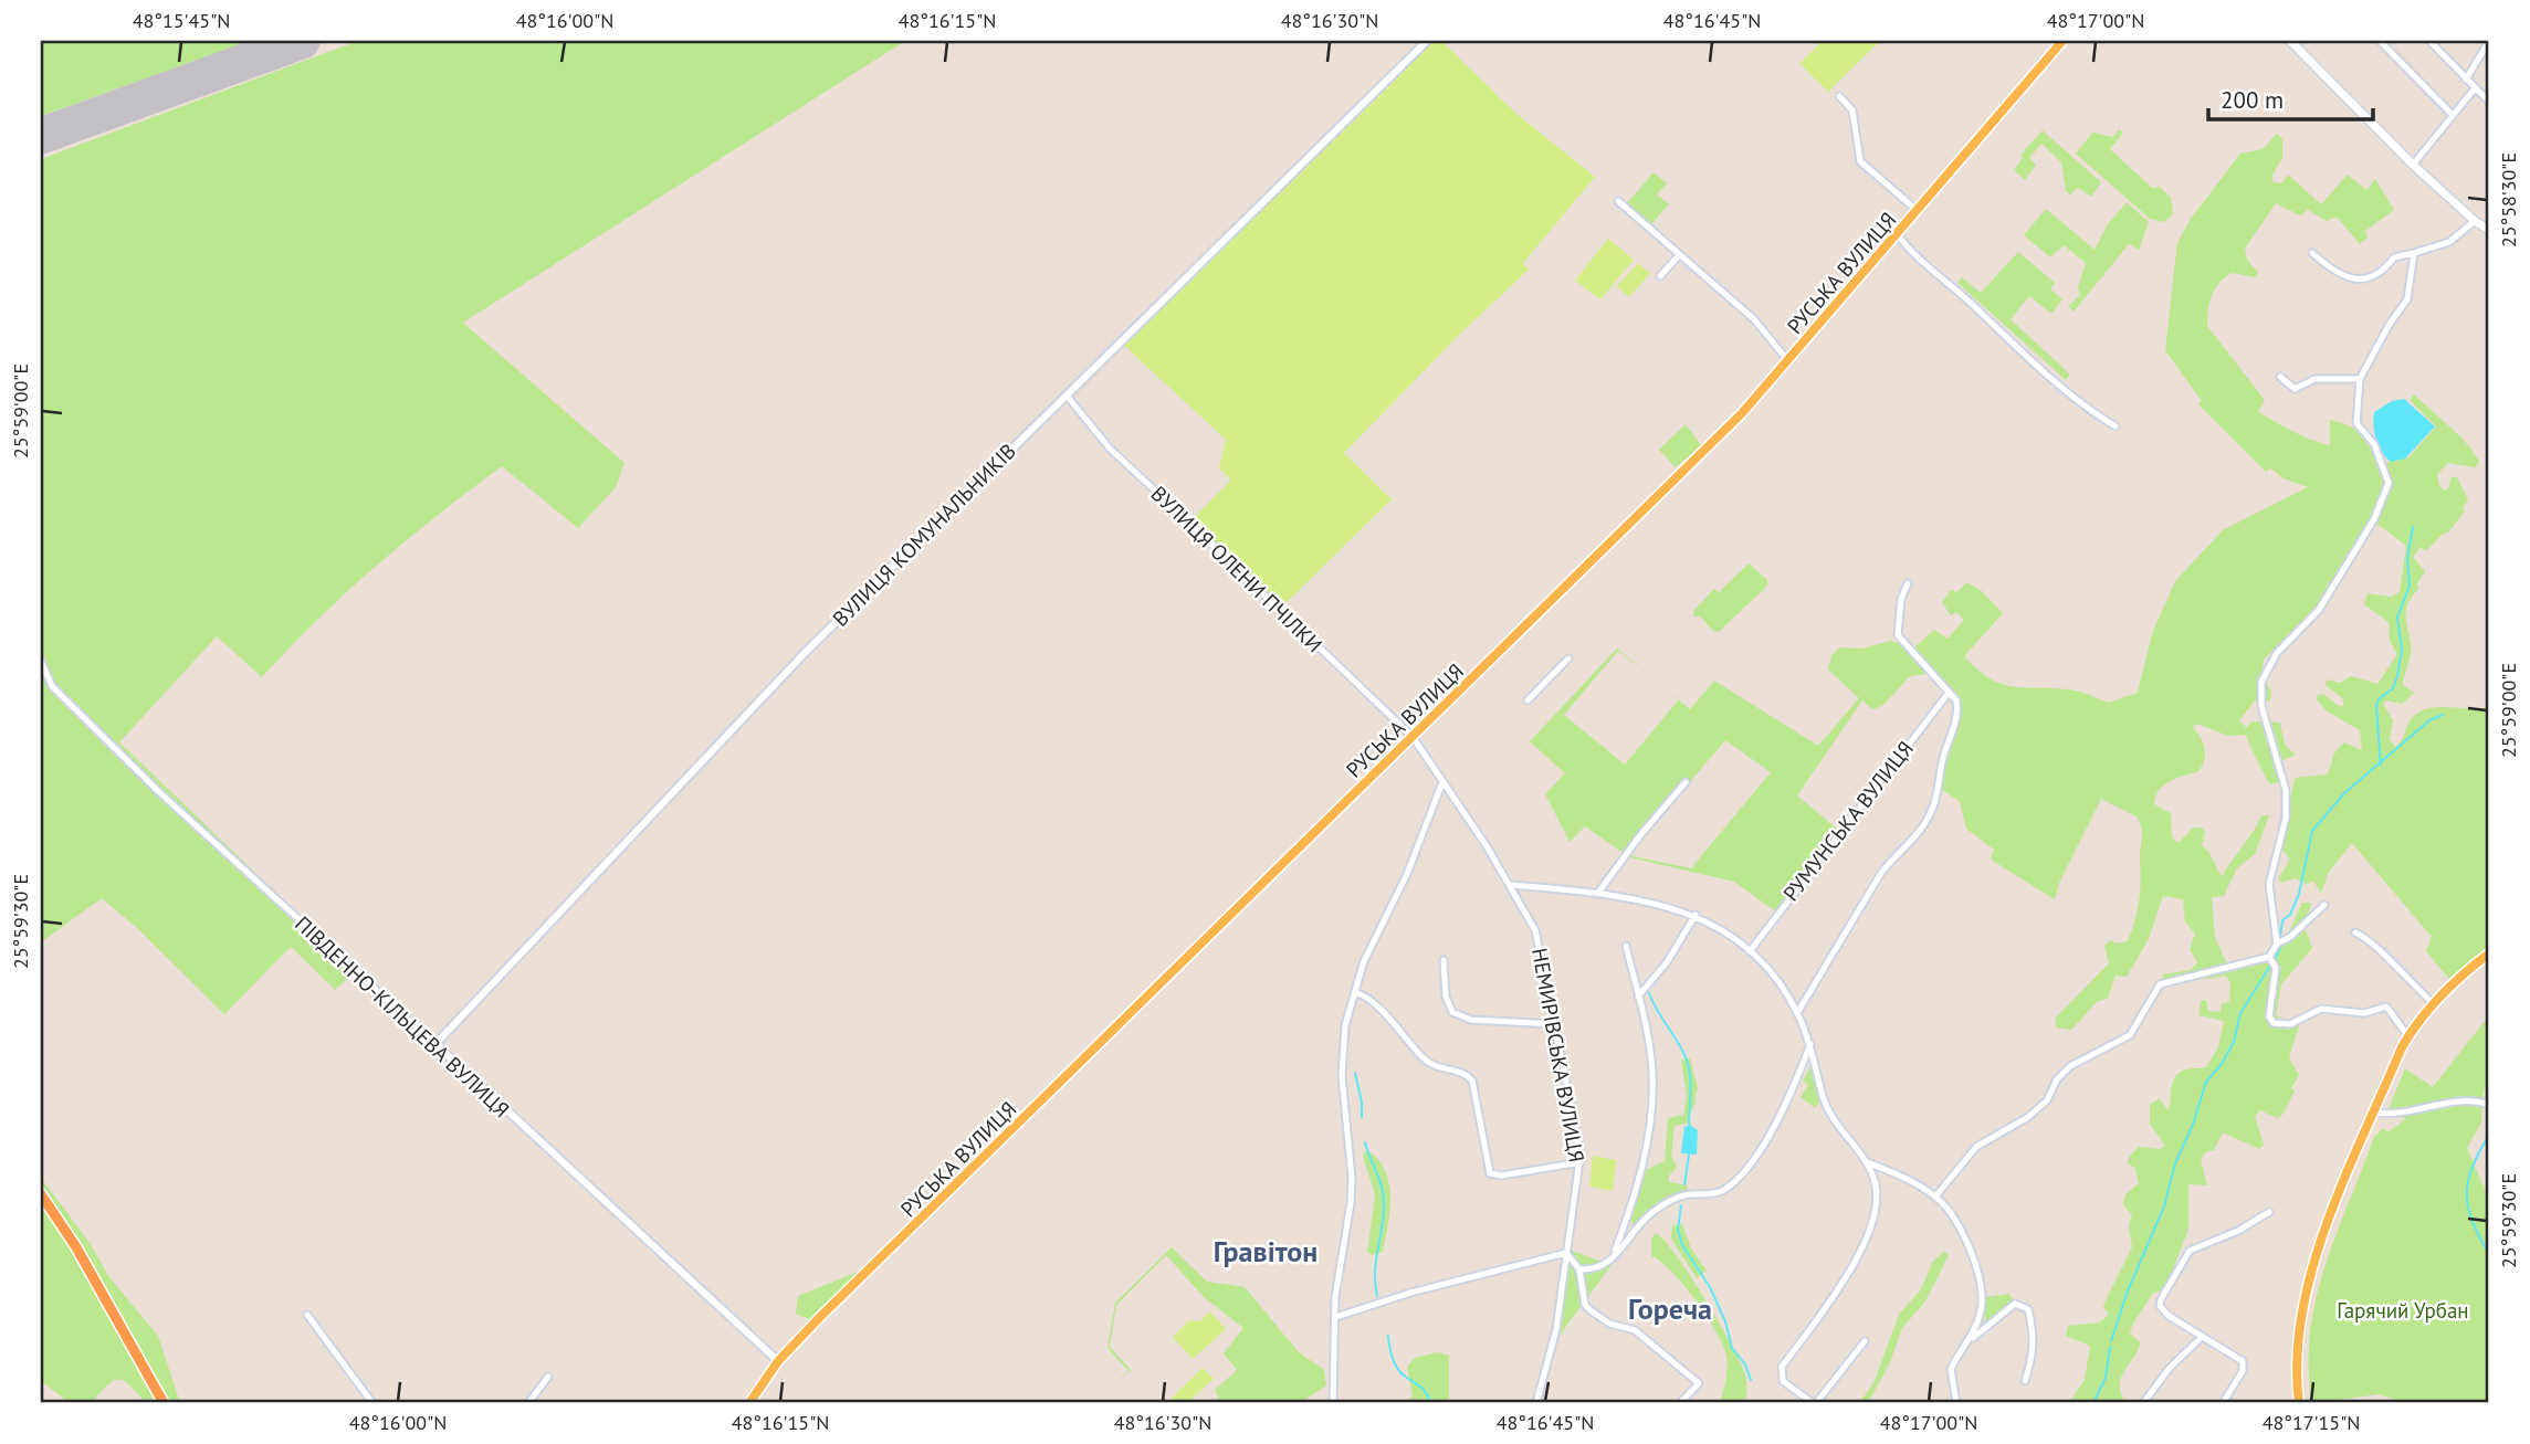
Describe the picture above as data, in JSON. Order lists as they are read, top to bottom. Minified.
{"streets":{"main road":["РУСЬКА ВУЛИЦЯ"],"street":["ВУЛИЦЯ КОМУНАЛЬНИКІВ","ВУЛИЦЯ ОЛЕНИ ПЧІЛКИ","РУМУНСЬКА ВУЛИЦЯ","ПІВДЕННО-КІЛЬЦЕВА ВУЛИЦЯ","НЕМИРІВСЬКА ВУЛИЦЯ"]},"crossings":[["РУСЬКА ВУЛИЦЯ","ВУЛИЦЯ ОЛЕНИ ПЧІЛКИ"],["РУСЬКА ВУЛИЦЯ","ПІВДЕННО-КІЛЬЦЕВА ВУЛИЦЯ"],["РУСЬКА ВУЛИЦЯ","НЕМИРІВСЬКА ВУЛИЦЯ"],["ВУЛИЦЯ КОМУНАЛЬНИКІВ","ВУЛИЦЯ ОЛЕНИ ПЧІЛКИ"],["ВУЛИЦЯ КОМУНАЛЬНИКІВ","ПІВДЕННО-КІЛЬЦЕВА ВУЛИЦЯ"],["ВУЛИЦЯ ОЛЕНИ ПЧІЛКИ","НЕМИРІВСЬКА ВУЛИЦЯ"]],"districts":["Гравітон","Гореча"],"parks":["Гарячий Урбан"],"scale_bar":"200 m","coordinates":["48°15'45\"N","48°16'00\"N","48°16'15\"N","48°16'30\"N","48°16'45\"N","48°17'00\"N","25°58'30\"E","25°59'00\"E","25°59'30\"E","48°17'15\"N"]}
